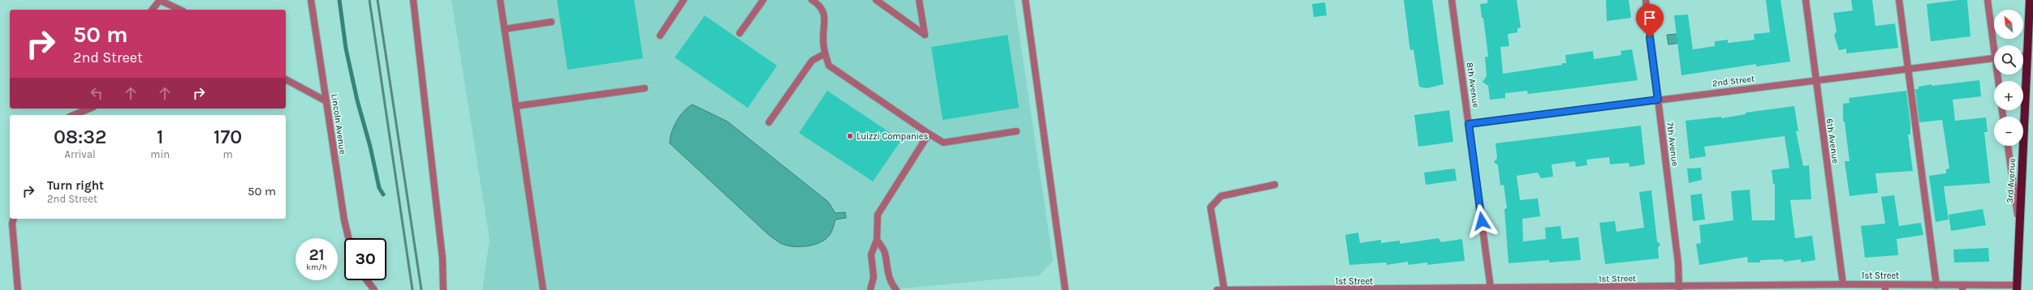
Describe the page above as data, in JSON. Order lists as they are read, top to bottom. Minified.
{"streets":{"main road":["3rd Avenue"],"street":["2nd Street","8th Avenue","Lincoln Avenue","6th Avenue","7th Avenue","1st Street"]},"crossings":[["2nd Street","8th Avenue"],["2nd Street","6th Avenue"],["2nd Street","7th Avenue"],["8th Avenue","1st Street"],["6th Avenue","1st Street"],["7th Avenue","1st Street"],["3rd Avenue","1st Street"]],"places":["Luizzi Companies"],"north":"top left","page":{"map_buttons":["+","−"],"turn":["50 m","2nd Street"],"eta":["08:32","Arrival","1","min","170","m"],"list":[{"name":"Turn right","note":"2nd Street","value":"50 m"}],"speed":"21 km/h","limit":"30"}}
